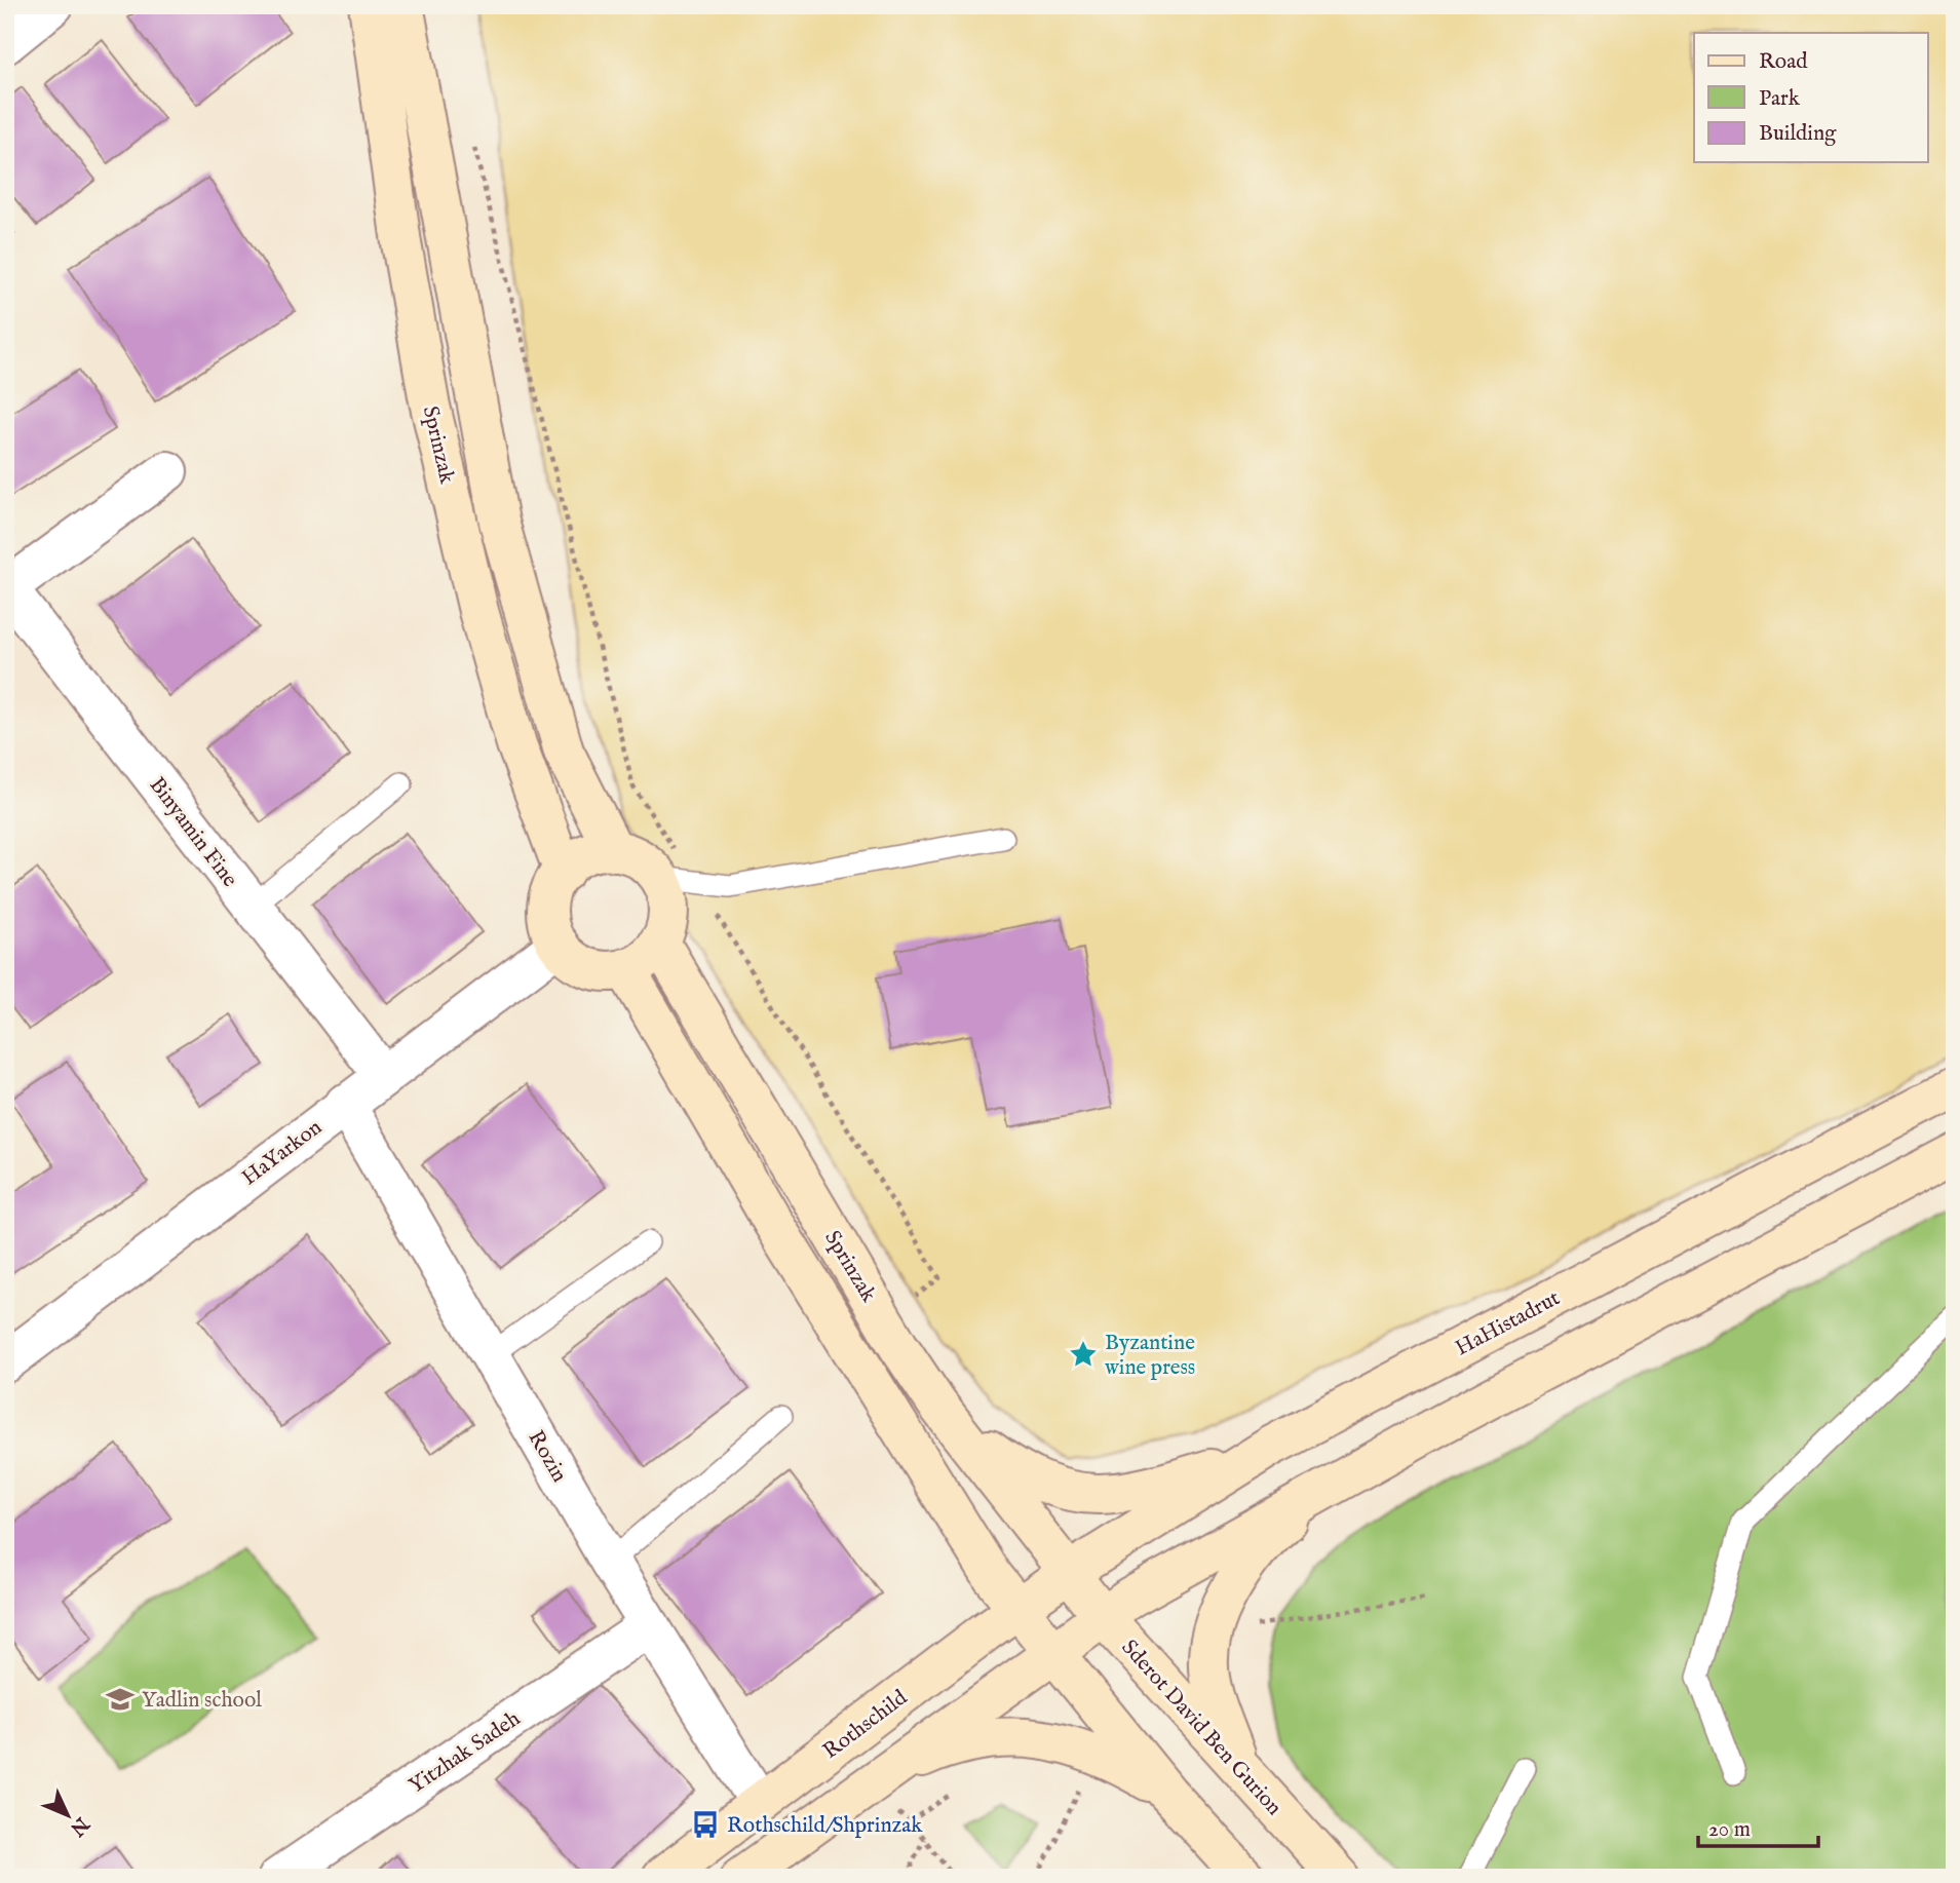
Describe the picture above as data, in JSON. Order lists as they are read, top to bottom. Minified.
{"streets":{"street":["Sprinzak","Binyamin Fine","HaYarkon","HaHistadrut","Rozin","Rothschild","Sderot David Ben Gurion","Yitzhak Sadeh"]},"crossings":[["Sprinzak","HaYarkon"],["Sprinzak","HaHistadrut"],["Sprinzak","Rothschild"],["Sprinzak","Sderot David Ben Gurion"],["Binyamin Fine","HaYarkon"],["HaYarkon","Rozin"],["HaHistadrut","Rothschild"],["HaHistadrut","Sderot David Ben Gurion"],["Rozin","Rothschild"],["Rozin","Yitzhak Sadeh"],["Rothschild","Sderot David Ben Gurion"]],"places":{"place":["Byzantine wine press"],"school or university":["Yadlin school"],"bus stop":["Rothschild/Shprinzak"]},"legend":["Road","Park","Building"],"scale_bar":"20 m","north":"bottom right"}
